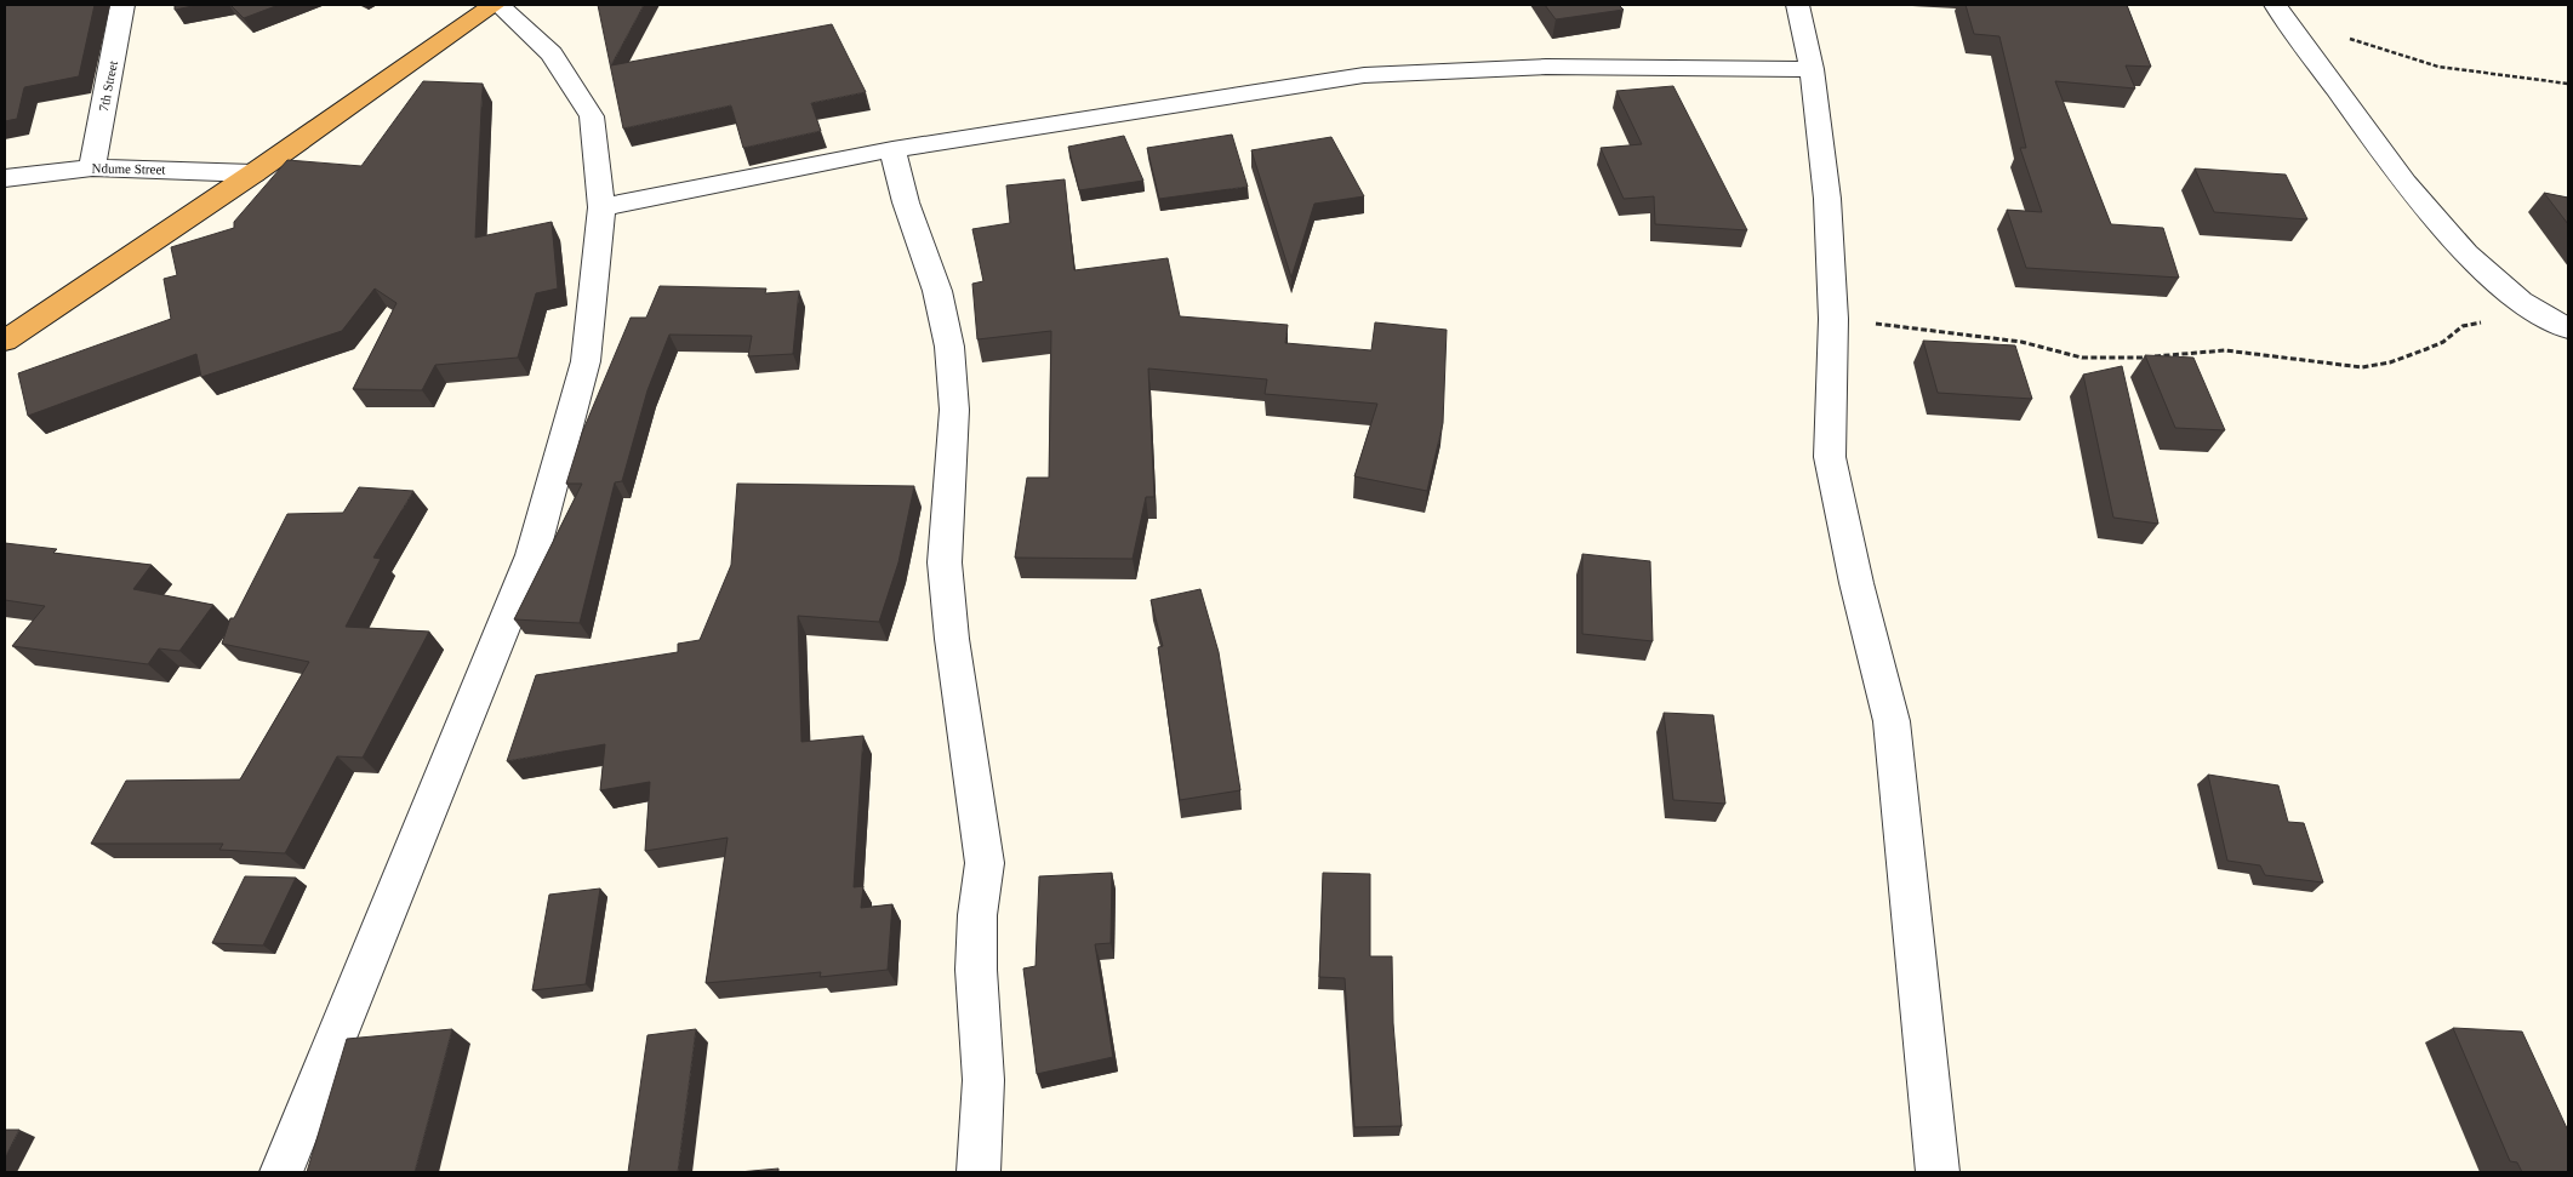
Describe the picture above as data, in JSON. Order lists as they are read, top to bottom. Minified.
{"streets":{"street":["7th Street","Ndume Street"]},"crossings":[["7th Street","Ndume Street"]]}
